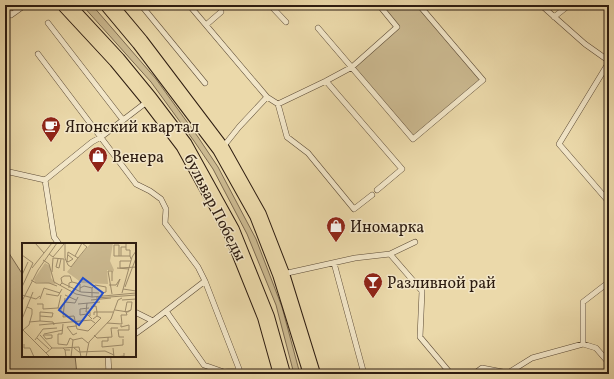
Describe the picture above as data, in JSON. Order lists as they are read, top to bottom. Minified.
{"streets":{"main road":["бульвар Победы"]},"places":{"cafe":["Японский квартал"],"shop":["Венера","Иномарка"],"bar":["Разливной рай"]}}
